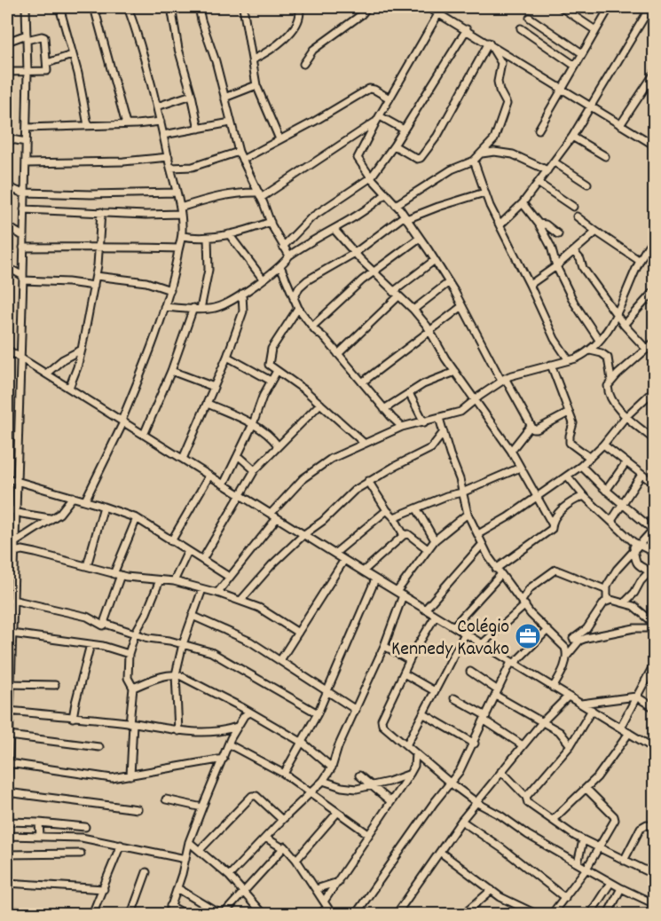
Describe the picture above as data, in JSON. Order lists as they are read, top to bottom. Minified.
{"places":{"office":["Colégio Kennedy Kavako"]}}
